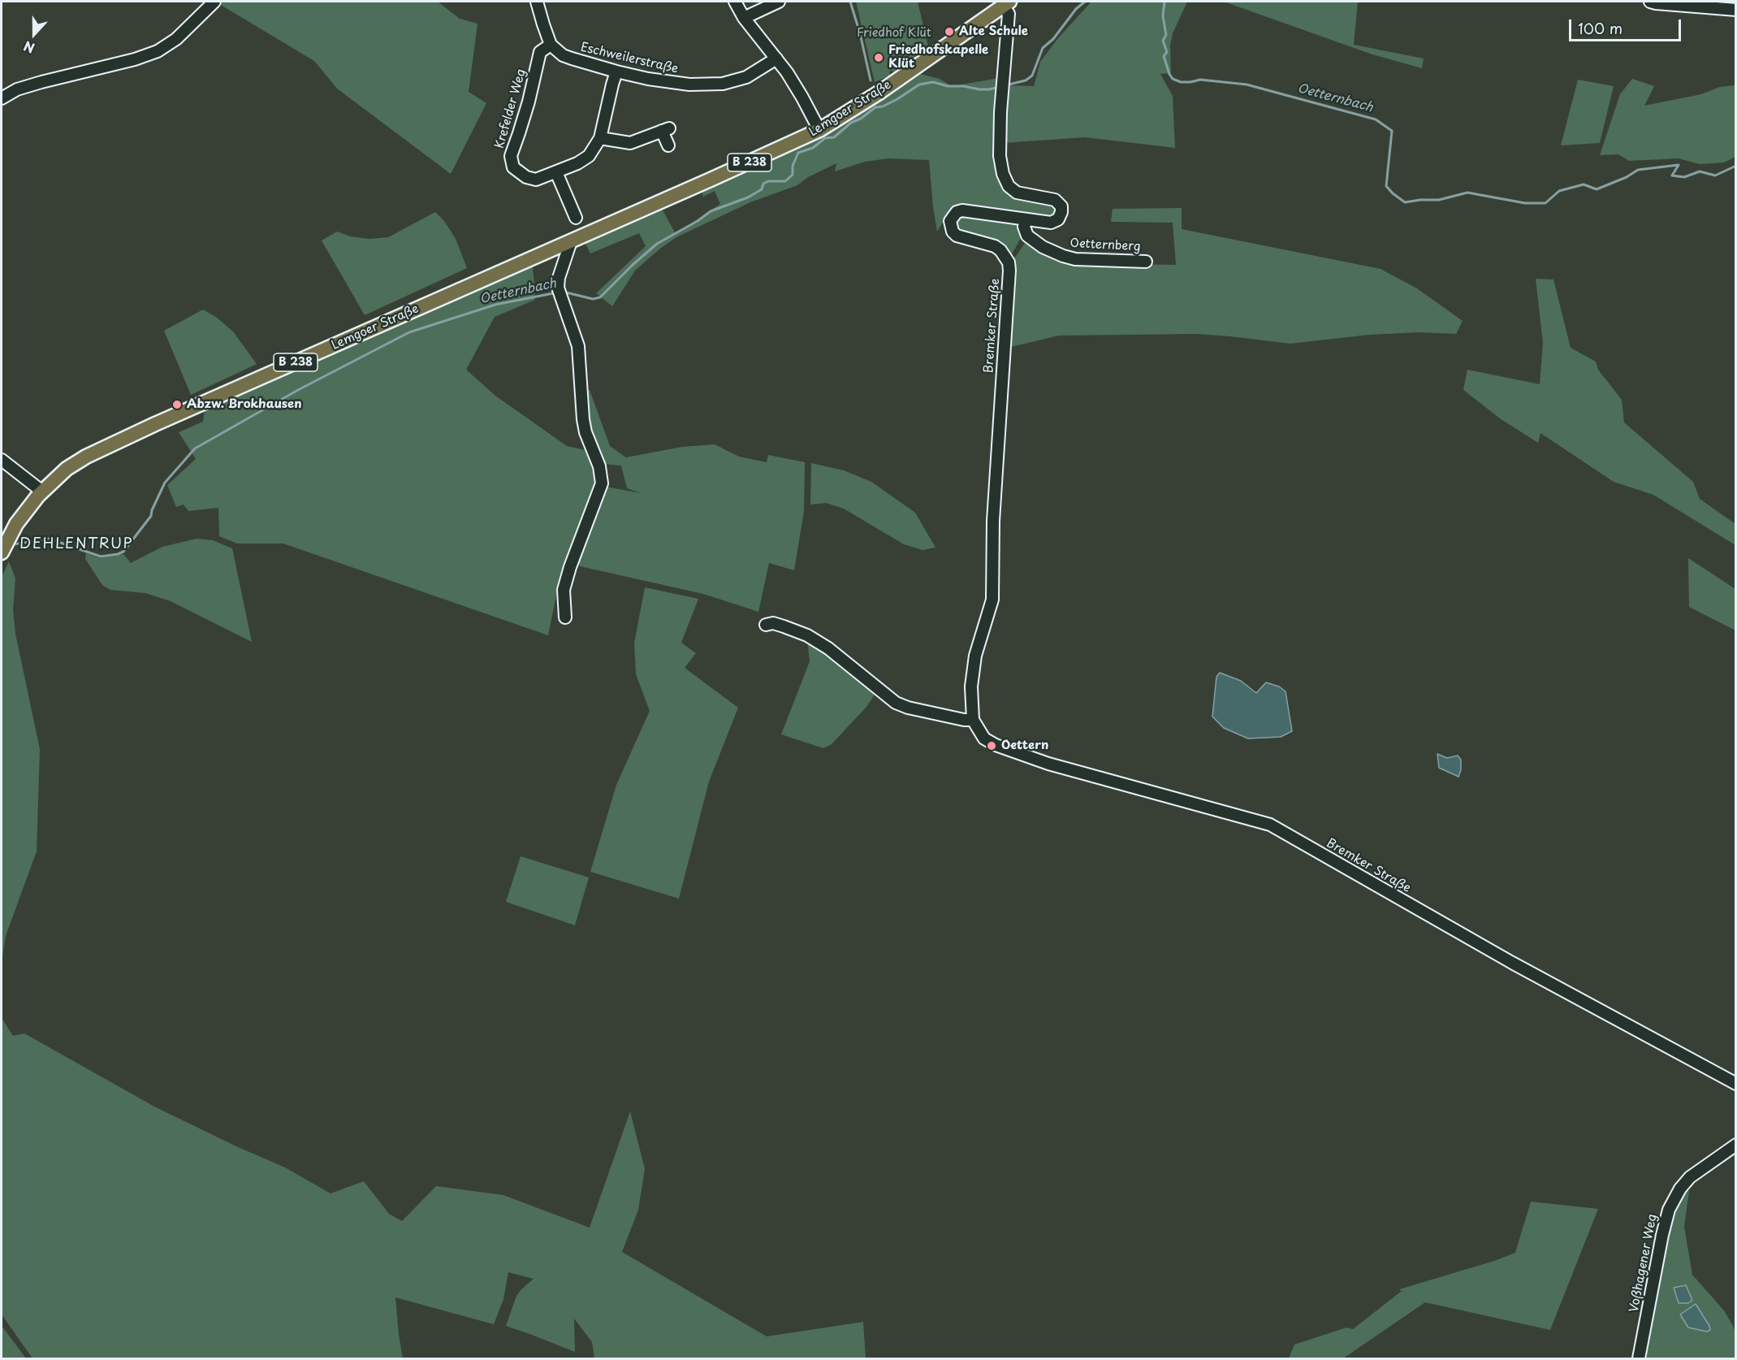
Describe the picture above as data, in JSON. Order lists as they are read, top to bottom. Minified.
{"streets":{"main road":["Lemgoer Straße","B 238"],"street":["Eschweilerstraße","Krefelder Weg","Oetternberg","Bremker Straße","Voßhagener Weg"]},"crossings":[["Eschweilerstraße","Krefelder Weg"],["Lemgoer Straße","Bremker Straße"],["Oetternberg","Bremker Straße"]],"districts":["DEHLENTRUP"],"water":["Oetternbach"],"parks":["Friedhof Klüt"],"places":["Alte Schule","Friedhofskapelle Klüt","Abzw. Brokhausen","Oettern"],"scale_bar":"100 m","north":"bottom"}
